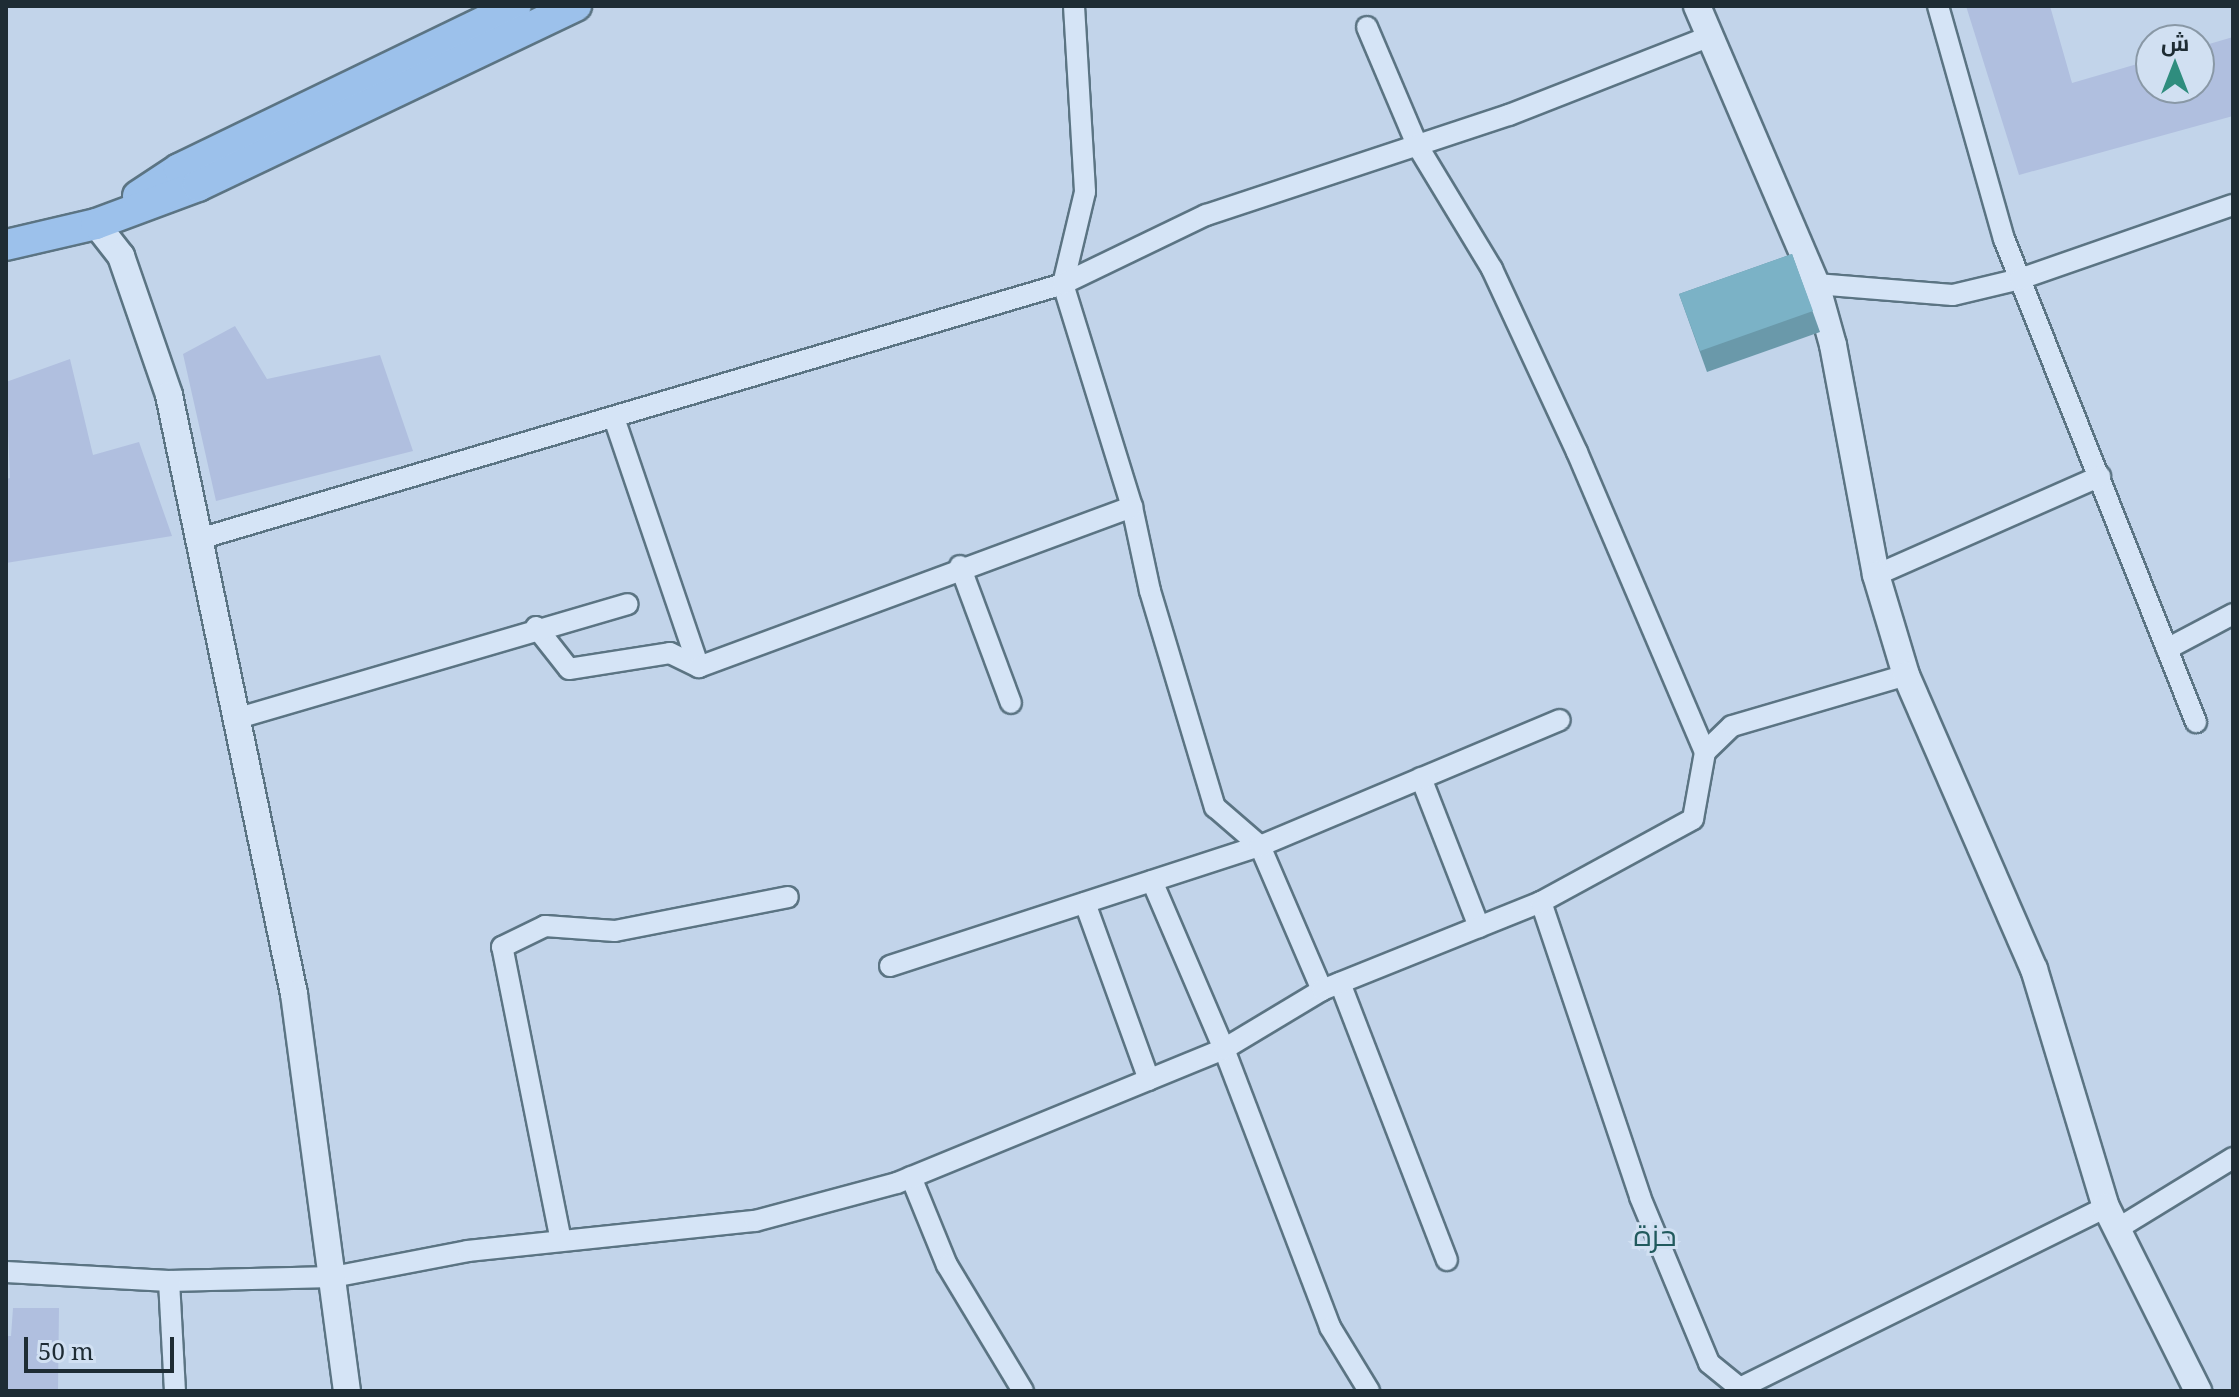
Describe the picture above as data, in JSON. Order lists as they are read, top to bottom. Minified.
{"districts":["حزة"],"scale_bar":"50 m","north":"top"}
